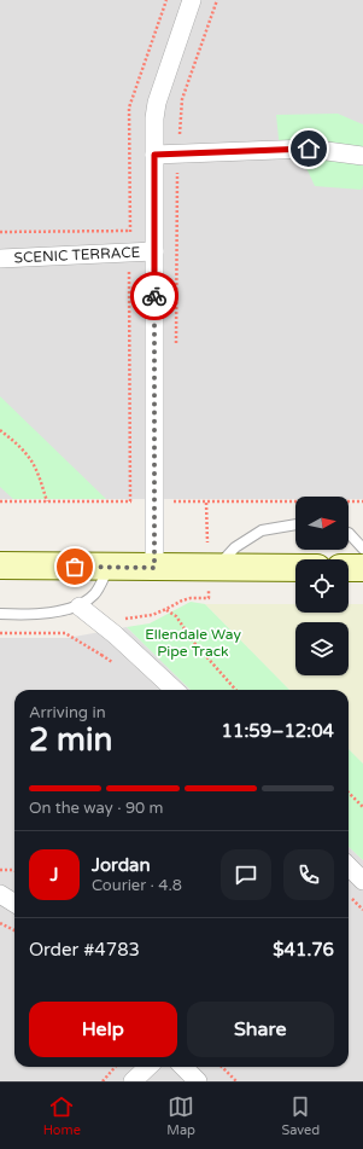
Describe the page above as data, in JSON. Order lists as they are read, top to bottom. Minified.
{"streets":{"street":["SCENIC TERRACE"]},"parks":["Ellendale Way Pipe Track"],"north":"right","page":{"heading":["2 min","Arriving in","11:59–12:04"],"panel":["Jordan","Courier · 4.8","Order #4783","$41.76"],"bar":"On the way · 90 m","round":"J","buttons":["Help","Share"],"tabs":["Home","Map","Saved"]}}
